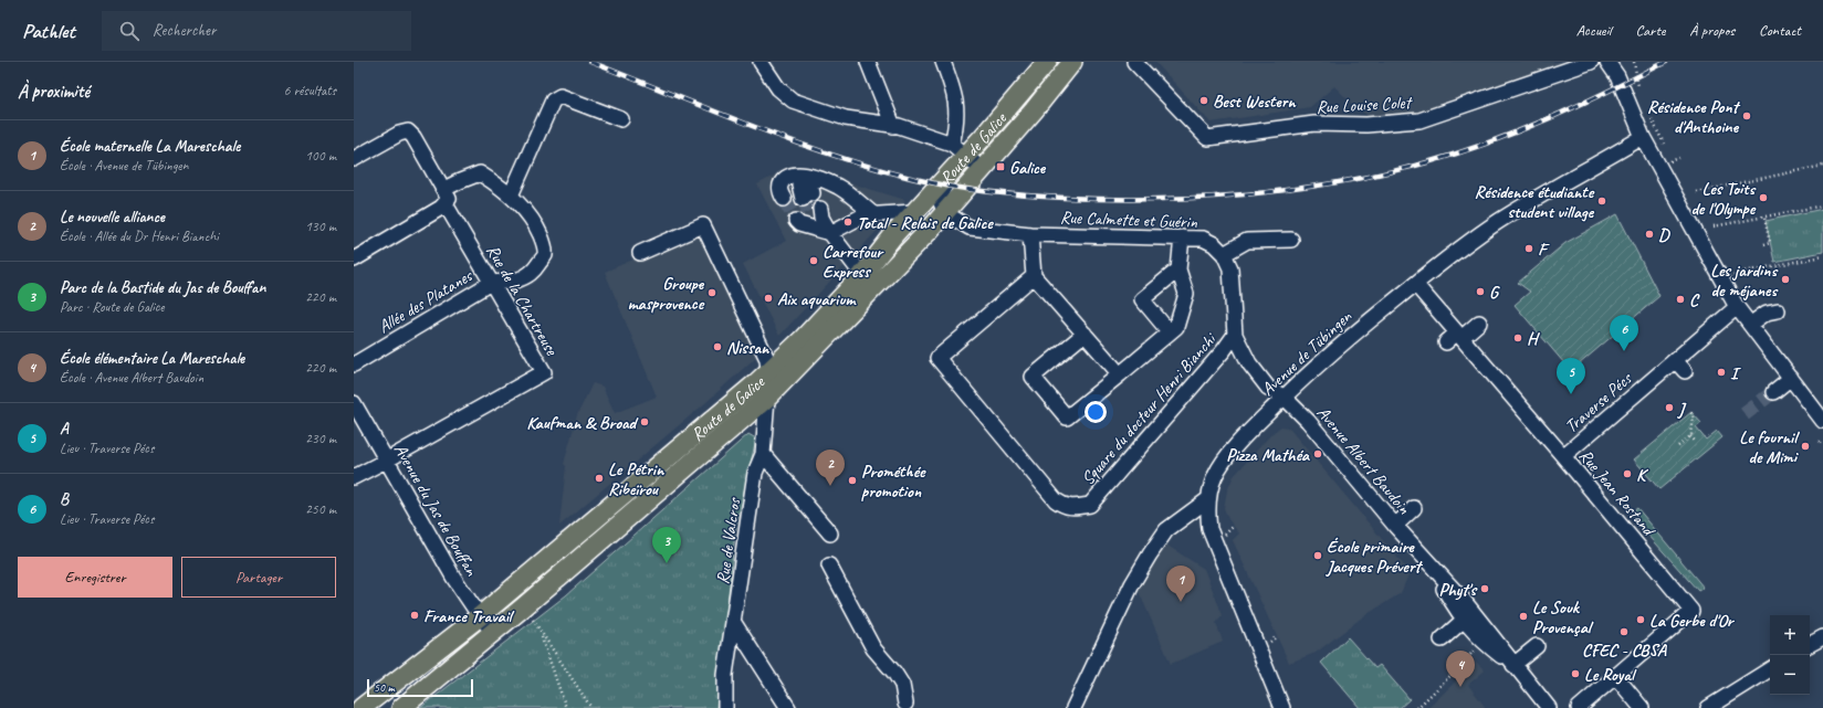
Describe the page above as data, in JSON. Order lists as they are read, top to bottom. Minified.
{"streets":{"main road":["Route de Galice"],"street":["Rue Louise Colet","Rue Calmette et Guérin","Rue de la Chartreuse","Allée des Platanes","Avenue de Tübingen","Traverse Pécs","Square du docteur Henri Bianchi","Avenue Albert Baudoin","Rue Jean Rostand","Avenue du Jas de Bouffan","Rue de Valcros"]},"crossings":[["Route de Galice","Rue Calmette et Guérin"],["Route de Galice","Avenue du Jas de Bouffan"],["Route de Galice","Rue de Valcros"],["Rue Calmette et Guérin","Square du docteur Henri Bianchi"],["Rue de la Chartreuse","Allée des Platanes"],["Rue de la Chartreuse","Avenue du Jas de Bouffan"],["Avenue de Tübingen","Avenue Albert Baudoin"],["Avenue de Tübingen","Rue Jean Rostand"],["Traverse Pécs","Rue Jean Rostand"]],"places":{"other":["Best Western","Résidence Pont d'Anthoine","Les Toits de l'Olympe","Résidence étudiante student village","Total - Relais de Galice","D","F","Carrefour Express","Les jardins de méjanes","G","Groupe masprovence","Aix aquarium","C","H","Nissan","I","J","Kaufman & Broad","Le fournil de Mimi","Pizza Mathéa","K","Le Pétrin Ribeïrou","Prométhée promotion","École primaire Jacques Prévert","Phyt's","France Travail","Le Souk Provençal","La Gerbe d'Or","CFEC - CBSA","Le Royal"],"transit":["Galice"]},"scale_bar":"50 m","page":{"header":"Pathlet","search":"Rechercher","nav":["Accueil","Carte","À propos","Contact"],"heading":["À proximité","6 résultats"],"list":[{"mark":"1","name":"École maternelle La Mareschale","note":"École · Avenue de Tübingen","value":"100 m"},{"mark":"2","name":"Le nouvelle alliance","note":"École · Allée du Dr Henri Bianchi","value":"130 m"},{"mark":"3","name":"Parc de la Bastide du Jas de Bouffan","note":"Parc · Route de Galice","value":"220 m"},{"mark":"4","name":"École élémentaire La Mareschale","note":"École · Avenue Albert Baudoin","value":"220 m"},{"mark":"5","name":"A","note":"Lieu · Traverse Pécs","value":"230 m"},{"mark":"6","name":"B","note":"Lieu · Traverse Pécs","value":"250 m"}],"pins":["6","5","2","3","1","4"],"buttons":["Enregistrer","Partager"],"map_buttons":["+","−"],"scale":"50 m"}}
